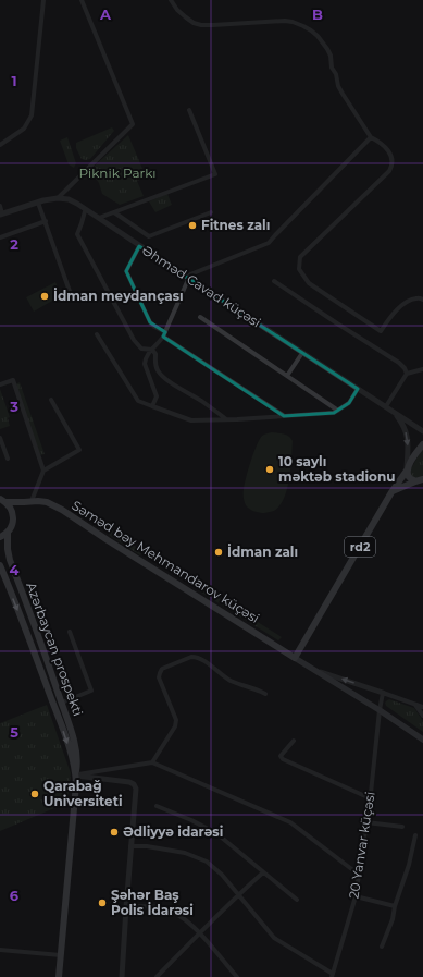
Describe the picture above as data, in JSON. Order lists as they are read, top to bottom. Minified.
{"streets":{"main road":["rd2","Səməd bəy Mehmandarov küçəsi","Azərbaycan prospekti"],"street":["Əhməd Cavad küçəsi","20 Yanvar küçəsi"]},"crossings":[["rd2","Səməd bəy Mehmandarov küçəsi"],["Səməd bəy Mehmandarov küçəsi","20 Yanvar küçəsi"]],"parks":["Piknik Parkı"],"places":["Fitnes zalı","İdman meydançası","10 saylı məktəb stadionu","İdman zalı","Qarabağ Universiteti","Ədliyyə idarəsi","Şəhər Baş Polis İdarəsi"],"grid":{"columns":["A","B"],"rows":["1","2","3","4","5","6"]}}
